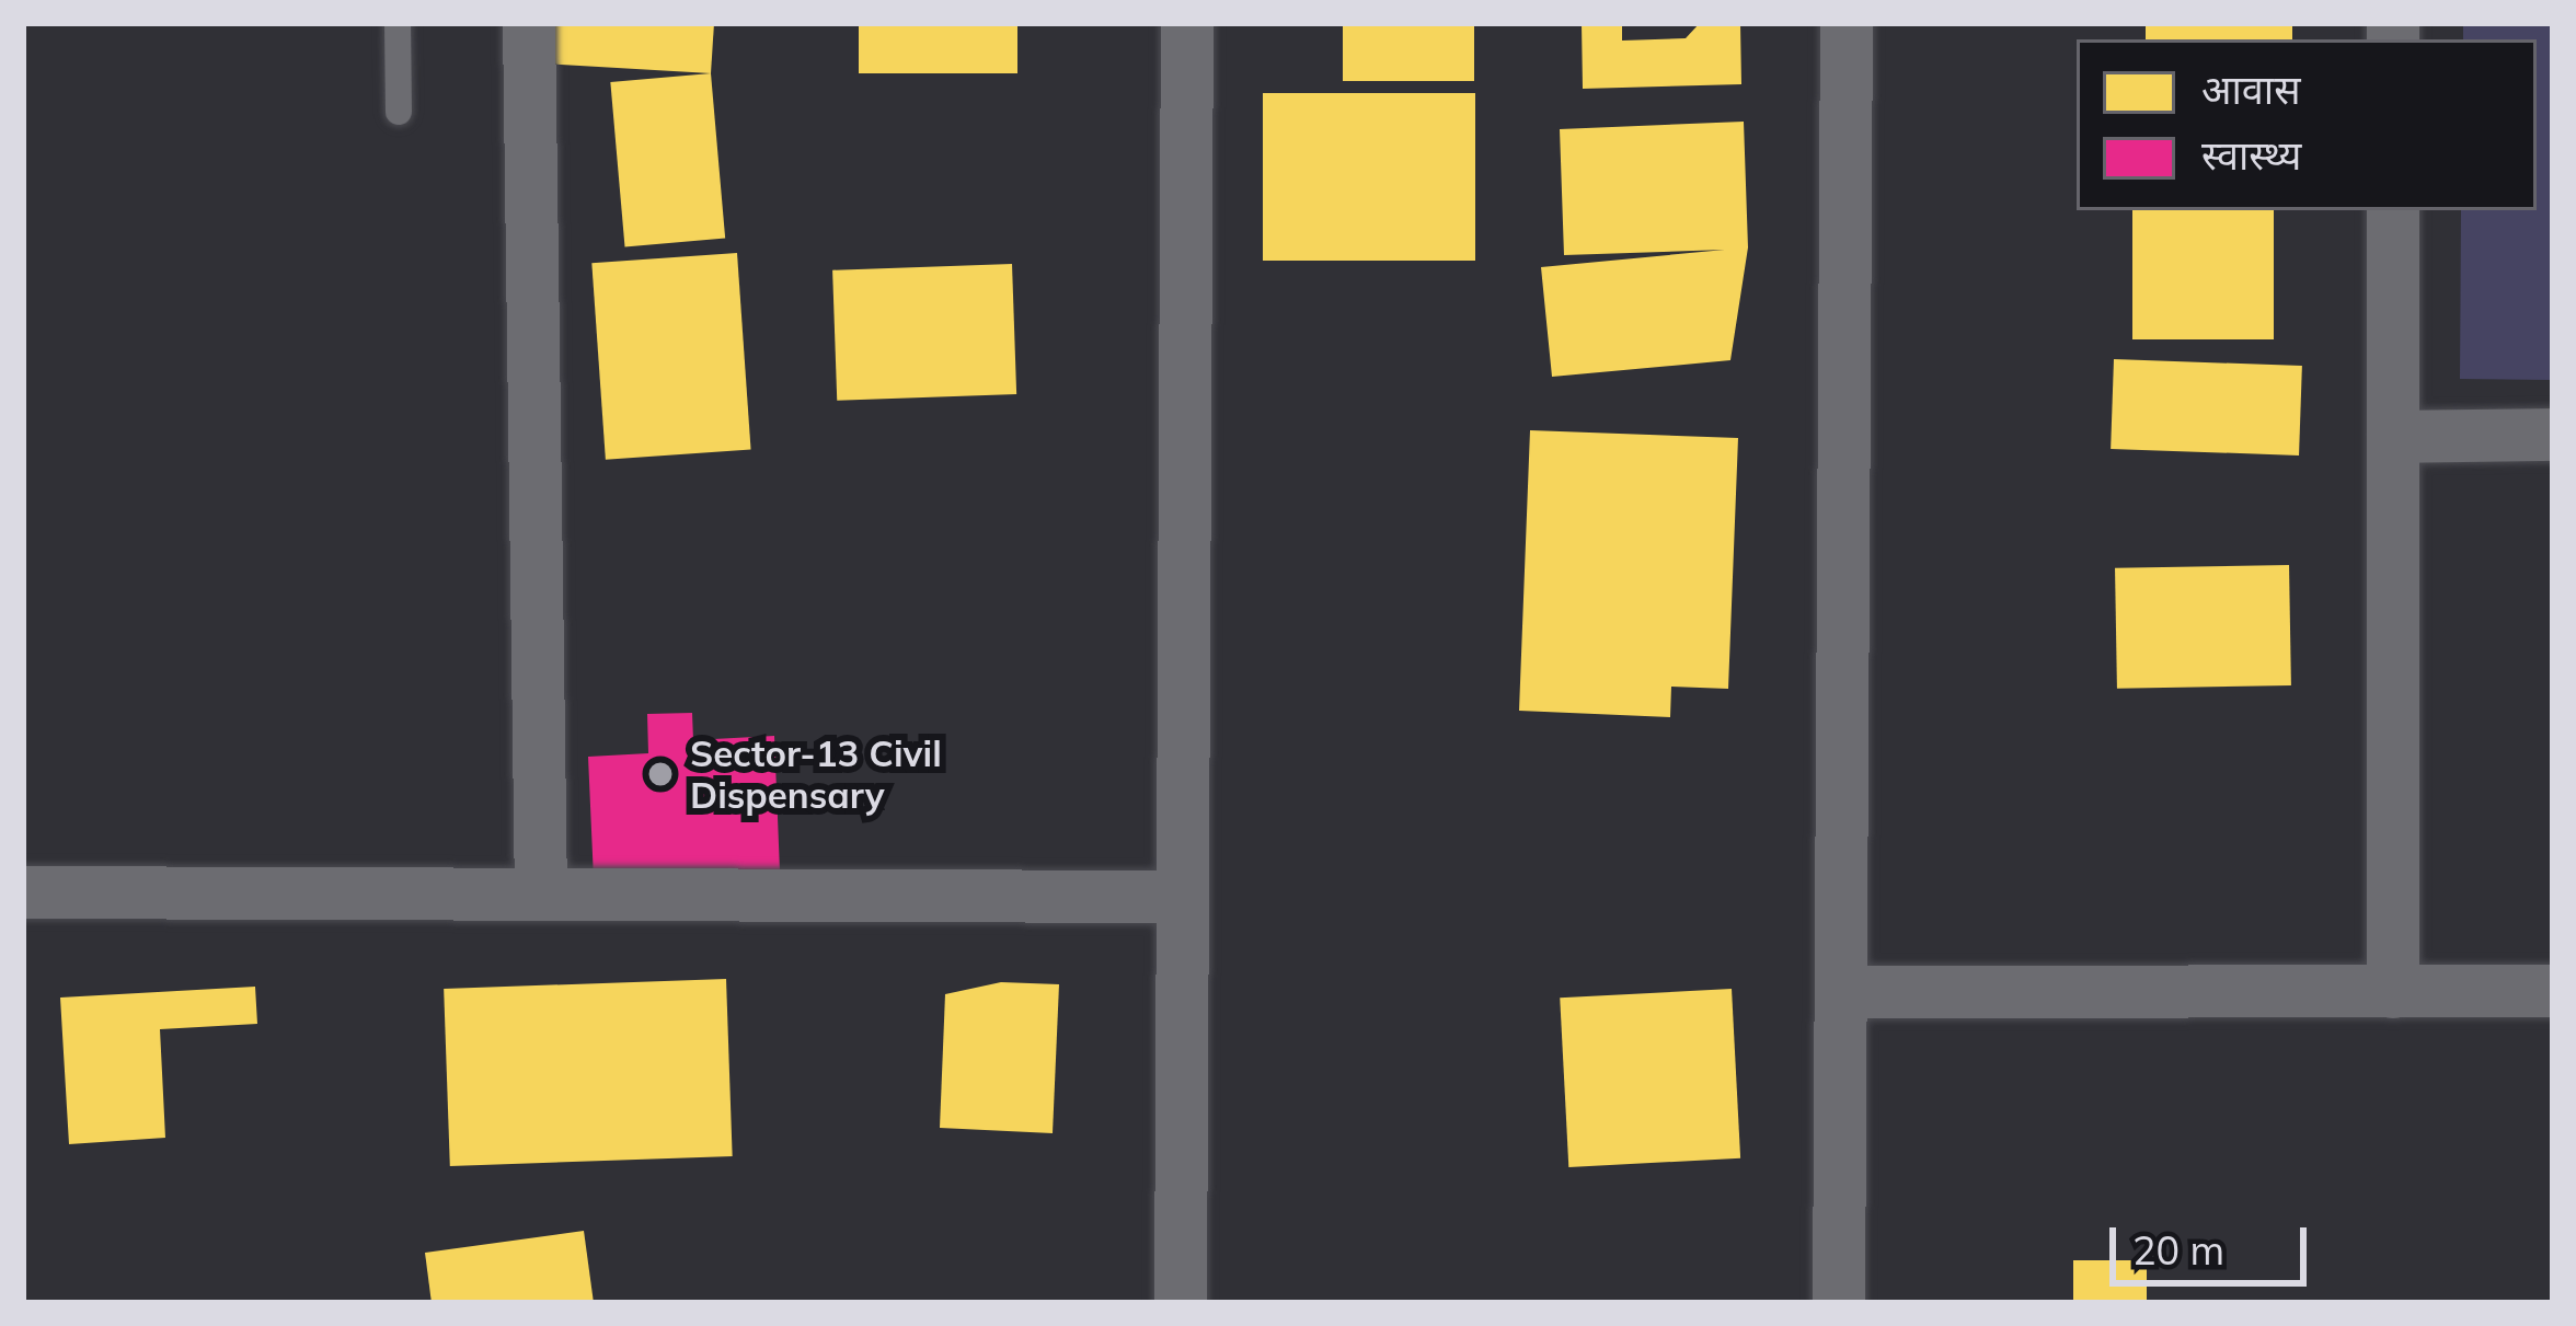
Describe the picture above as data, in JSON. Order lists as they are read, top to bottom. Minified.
{"places":["Sector-13 Civil Dispensary"],"legend":["आवास","स्वास्थ्य"],"scale_bar":"20 m"}
